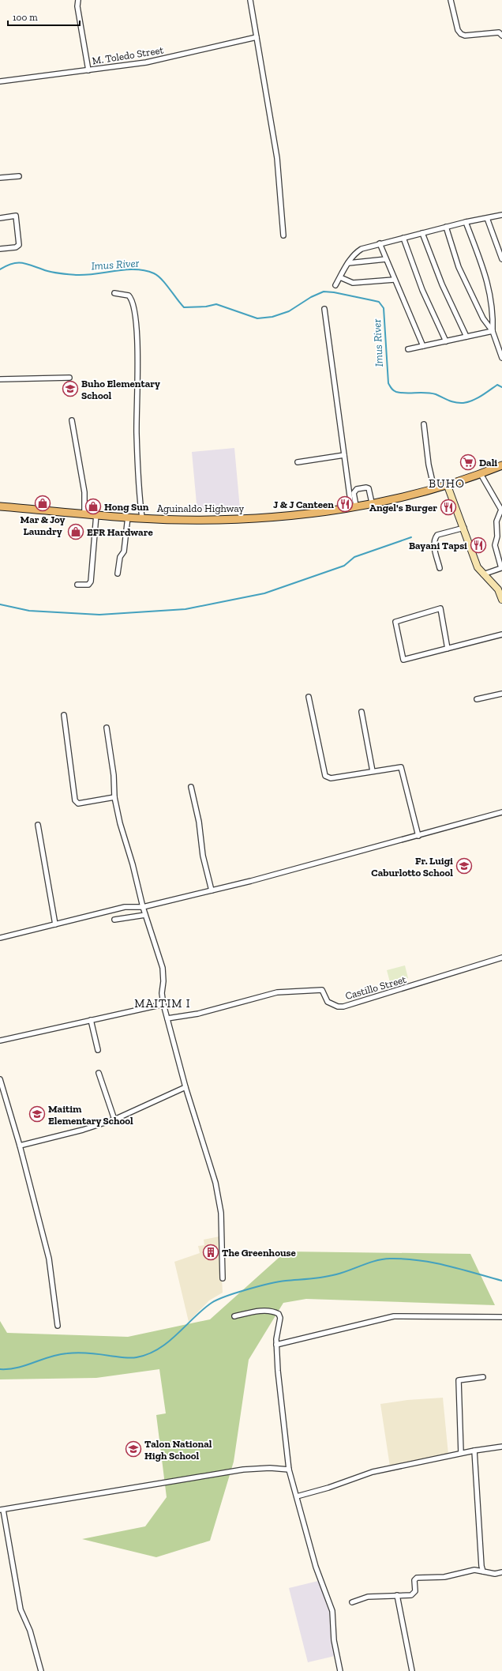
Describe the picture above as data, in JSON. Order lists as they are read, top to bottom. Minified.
{"streets":{"main road":["Aguinaldo Highway"],"street":["M. Toledo Street","Castillo Street"]},"districts":["BUHO","MAITIM I"],"water":["Imus River"],"places":{"school or university":["Buho Elementary School","Fr. Luigi Caburlotto School","Maitim Elementary School","Talon National High School"],"supermarket":["Dali"],"shop":["Mar & Joy Laundry","Hong Sun","EFR Hardware"],"restaurant":["J & J Canteen","Angel's Burger","Bayani Tapsi"],"building":["The Greenhouse"]},"scale_bar":"100 m"}
